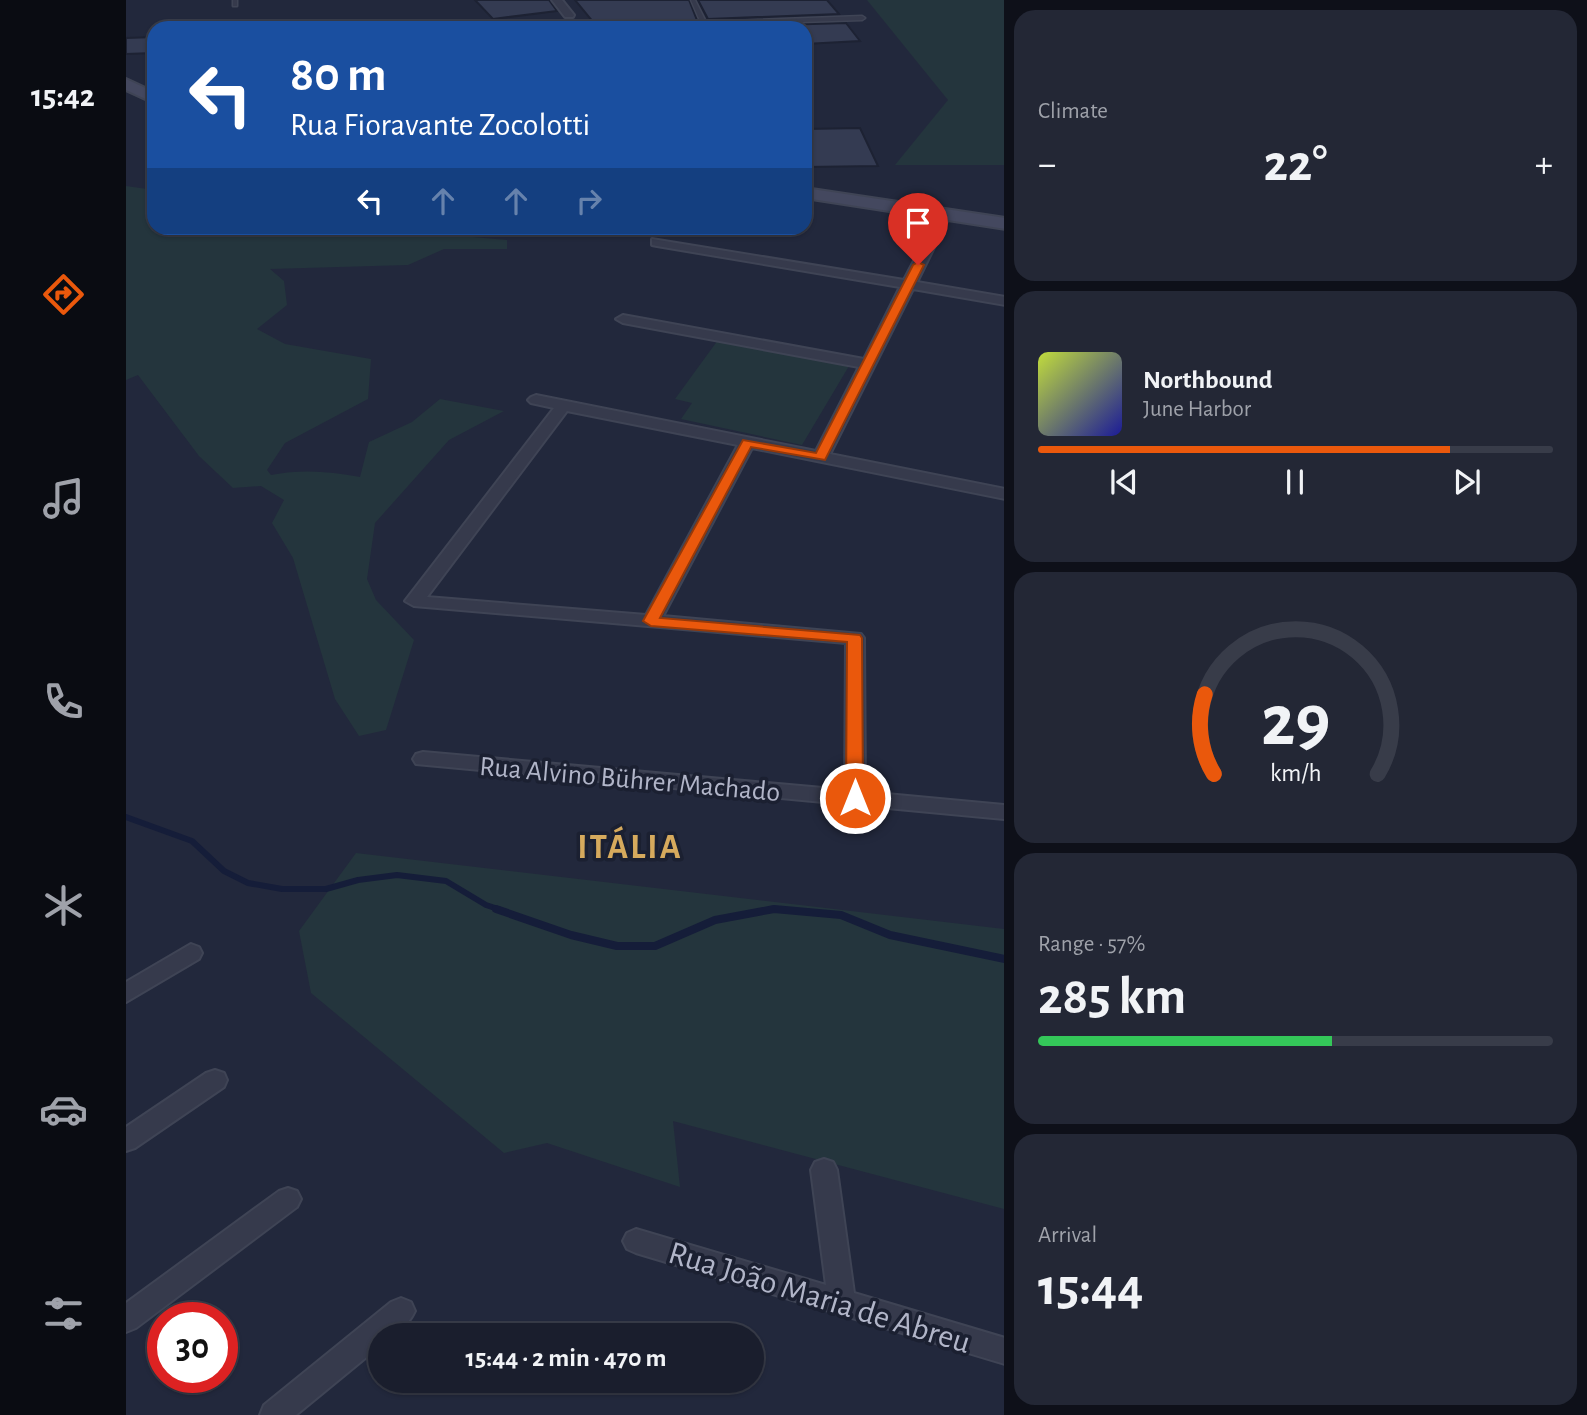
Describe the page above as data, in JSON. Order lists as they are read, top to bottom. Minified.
{"streets":{"street":["Rua Alvino Bührer Machado","Rua João Maria de Abreu"]},"districts":["ITÁLIA"],"page":{"tabs":"15:42","tile":["Climate",["Range · 57%","285 km"],["Arrival","15:44"]],"turn":["80 m","Rua Fioravante Zocolotti"],"heat":["−","22°","+"],"song":["Northbound","June Harbor"],"limit":"30","trip":"15:44 · 2 min · 470 m","gauge":["29","km/h"]}}
